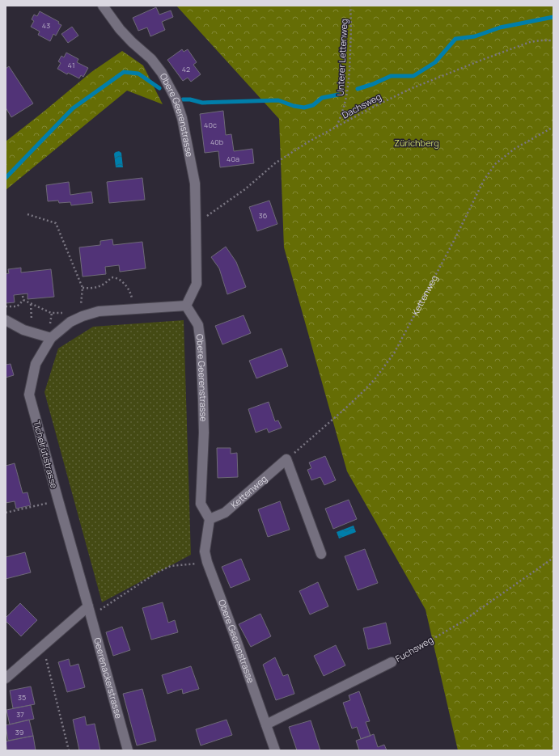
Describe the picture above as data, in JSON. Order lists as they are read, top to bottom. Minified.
{"streets":{"street":["Obere Geerenstrasse","Kettenweg","Tichelrütistrasse","Fuchsweg","Geerenackerstrasse"],"path":["Unterer Lettenweg","Dachsweg"]},"crossings":[["Unterer Lettenweg","Dachsweg"],["Dachsweg","Obere Geerenstrasse"],["Obere Geerenstrasse","Kettenweg"],["Obere Geerenstrasse","Tichelrütistrasse"],["Obere Geerenstrasse","Fuchsweg"],["Tichelrütistrasse","Geerenackerstrasse"]],"parks":["Zürichberg"],"house_numbers":["43","41","42","40c","40b","40a","36","35","37","39"]}
